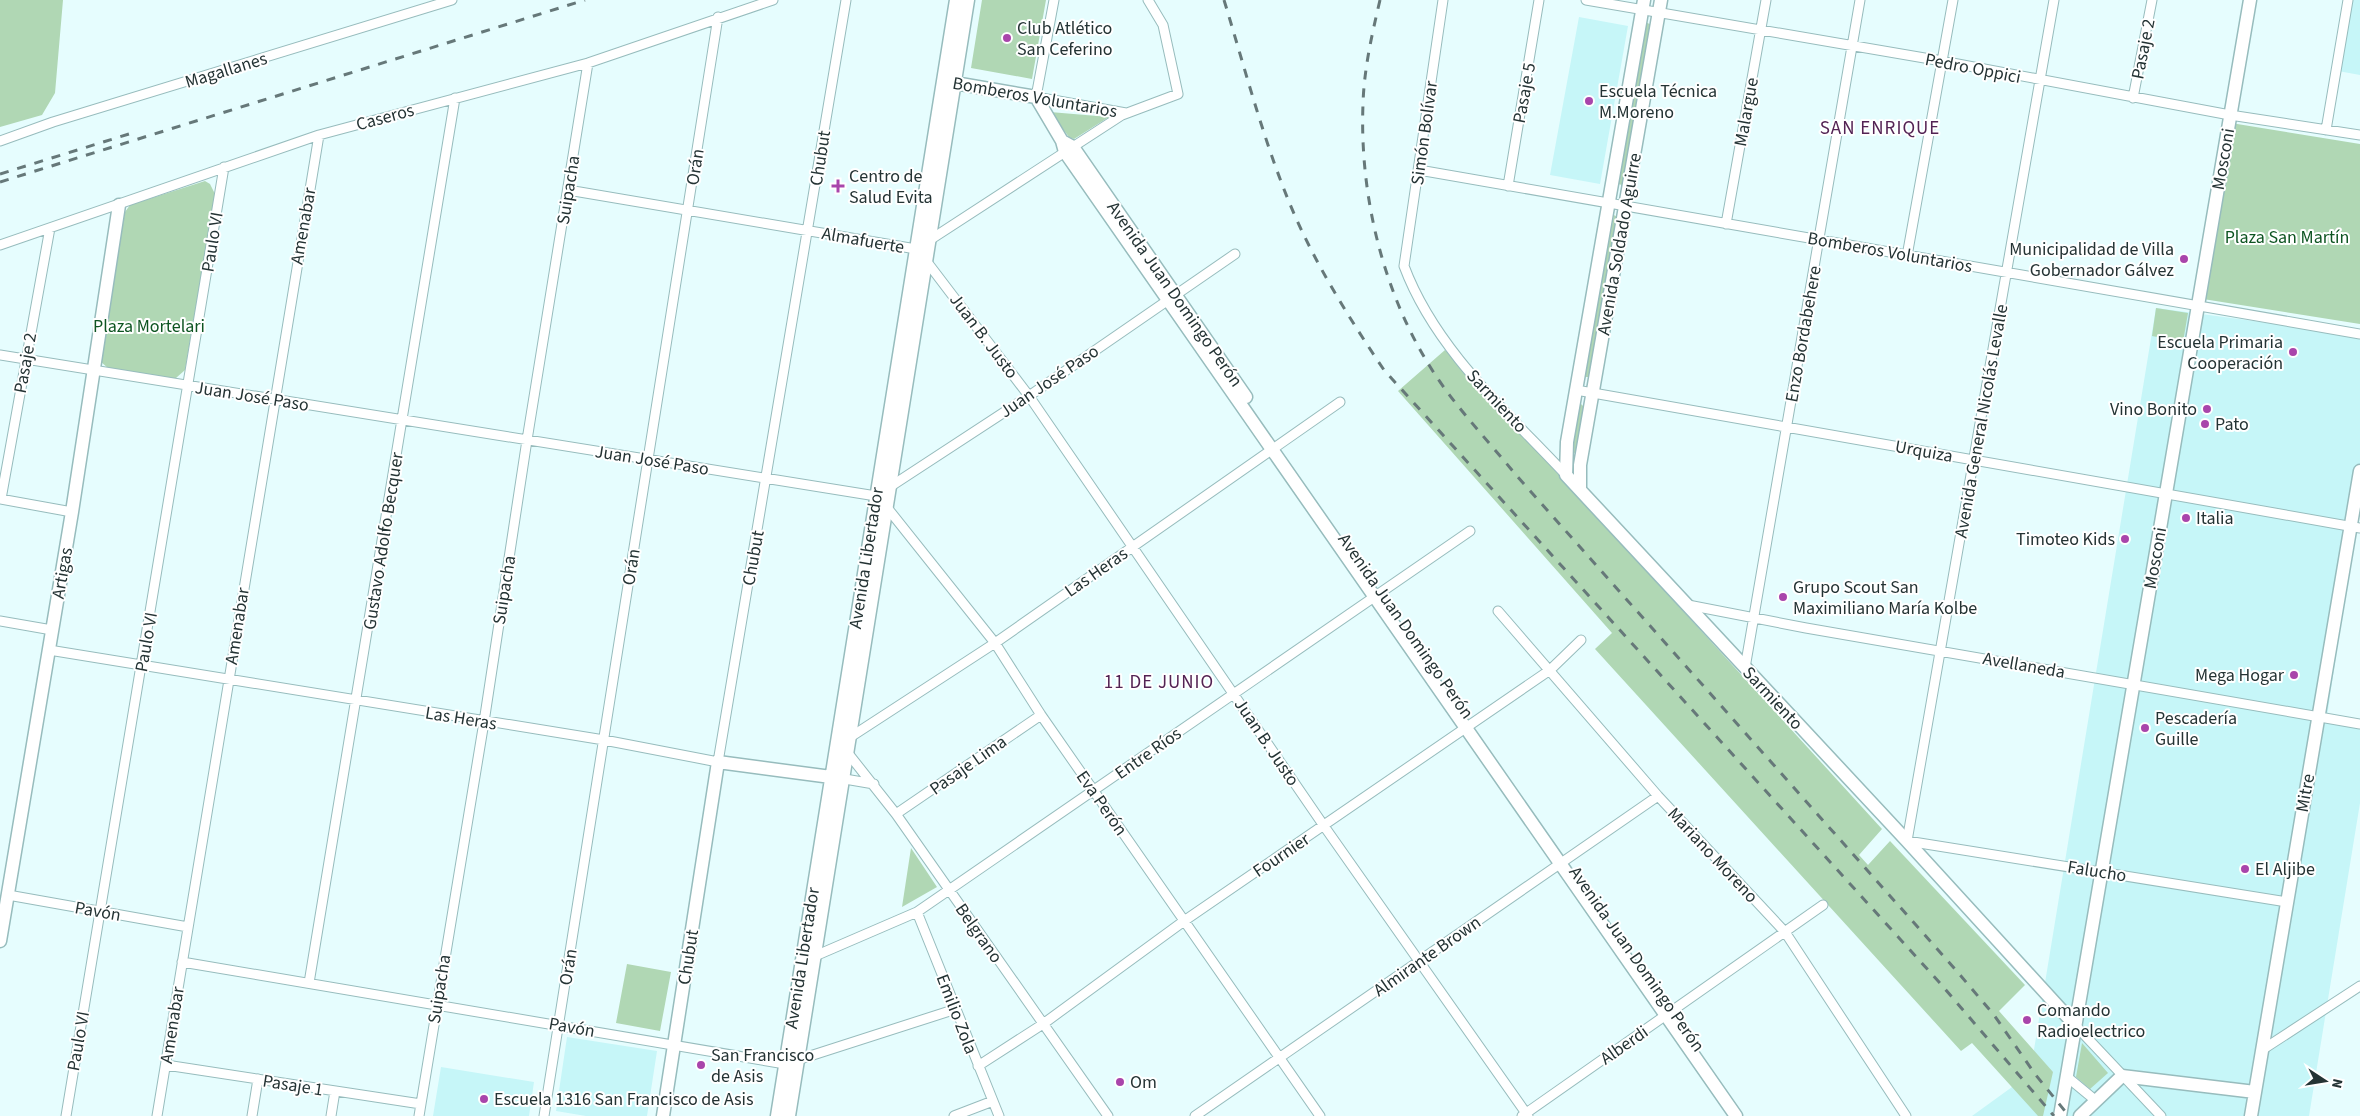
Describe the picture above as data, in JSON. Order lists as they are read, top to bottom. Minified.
{"streets":{"main road":["Bomberos Voluntarios","Chubut","Mosconi","Avenida Soldado Aguirre","Avenida Juan Domingo Perón","Sarmiento","Avenida Libertador","Las Heras","Artigas","Mitre"],"street":["Pasaje 2","Pedro Oppici","Magallanes","Pasaje 5","Malargue","Caseros","Simón Bolívar","Orán","Suipacha","Amenabar","Almafuerte","Paulo VI","Enzo Bordabehere","Juan B. Justo","Juan José Paso","Avenida General Nicolás Levalle","Urquiza","Gustavo Adolfo Becquer","Avellaneda","Entre Ríos","Pasaje Lima","Eva Perón","Fournier","Mariano Moreno","Falucho","Pavón","Belgrano","Almirante Brown","Emilio Zola","Alberdi","Pasaje 1"]},"crossings":[["Pasaje 2","Pedro Oppici"],["Pasaje 2","Caseros"],["Pasaje 2","Juan José Paso"],["Pedro Oppici","Malargue"],["Pedro Oppici","Mosconi"],["Pedro Oppici","Avenida Soldado Aguirre"],["Pedro Oppici","Enzo Bordabehere"],["Pedro Oppici","Avenida General Nicolás Levalle"],["Pasaje 5","Bomberos Voluntarios"],["Bomberos Voluntarios","Malargue"],["Bomberos Voluntarios","Simón Bolívar"],["Bomberos Voluntarios","Mosconi"],["Bomberos Voluntarios","Almafuerte"],["Bomberos Voluntarios","Avenida Soldado Aguirre"],["Bomberos Voluntarios","Avenida Juan Domingo Perón"],["Bomberos Voluntarios","Enzo Bordabehere"],["Bomberos Voluntarios","Avenida General Nicolás Levalle"],["Bomberos Voluntarios","Avenida Libertador"],["Caseros","Orán"],["Caseros","Suipacha"],["Caseros","Amenabar"],["Caseros","Paulo VI"],["Caseros","Gustavo Adolfo Becquer"],["Caseros","Artigas"],["Simón Bolívar","Sarmiento"],["Chubut","Almafuerte"],["Chubut","Juan José Paso"],["Chubut","Las Heras"],["Chubut","Pavón"],["Mosconi","Sarmiento"],["Mosconi","Urquiza"],["Mosconi","Avellaneda"],["Mosconi","Falucho"],["Orán","Almafuerte"],["Orán","Juan José Paso"],["Orán","Las Heras"],["Orán","Pavón"],["Suipacha","Almafuerte"],["Suipacha","Juan José Paso"],["Suipacha","Las Heras"],["Suipacha","Pavón"],["Suipacha","Pasaje 1"],["Amenabar","Juan José Paso"],["Amenabar","Las Heras"],["Amenabar","Pavón"],["Amenabar","Pasaje 1"],["Almafuerte","Avenida Juan Domingo Perón"],["Almafuerte","Juan B. Justo"],["Almafuerte","Avenida Libertador"],["Paulo VI","Juan José Paso"],["Paulo VI","Las Heras"],["Paulo VI","Pavón"],["Avenida Soldado Aguirre","Sarmiento"],["Avenida Soldado Aguirre","Urquiza"],["Avenida Juan Domingo Perón","Juan José Paso"],["Avenida Juan Domingo Perón","Las Heras"],["Avenida Juan Domingo Perón","Entre Ríos"],["Avenida Juan Domingo Perón","Fournier"],["Avenida Juan Domingo Perón","Almirante Brown"],["Avenida Juan Domingo Perón","Alberdi"],["Enzo Bordabehere","Sarmiento"],["Enzo Bordabehere","Urquiza"],["Enzo Bordabehere","Avellaneda"],["Juan B. Justo","Juan José Paso"],["Juan B. Justo","Avenida Libertador"],["Juan B. Justo","Las Heras"],["Juan B. Justo","Entre Ríos"],["Juan B. Justo","Fournier"],["Juan B. Justo","Almirante Brown"],["Juan B. Justo","Alberdi"],["Juan José Paso","Gustavo Adolfo Becquer"],["Juan José Paso","Avenida Libertador"],["Juan José Paso","Artigas"],["Juan José Paso","Eva Perón"],["Sarmiento","Avenida General Nicolás Levalle"],["Sarmiento","Avellaneda"],["Sarmiento","Falucho"],["Avenida General Nicolás Levalle","Urquiza"],["Avenida General Nicolás Levalle","Avellaneda"],["Avenida General Nicolás Levalle","Falucho"],["Urquiza","Mitre"],["Gustavo Adolfo Becquer","Las Heras"],["Gustavo Adolfo Becquer","Pavón"],["Avenida Libertador","Las Heras"],["Avenida Libertador","Entre Ríos"],["Avenida Libertador","Eva Perón"],["Avenida Libertador","Pavón"],["Avenida Libertador","Belgrano"],["Las Heras","Artigas"],["Las Heras","Eva Perón"],["Las Heras","Belgrano"],["Artigas","Pavón"],["Avellaneda","Mitre"],["Entre Ríos","Eva Perón"],["Entre Ríos","Belgrano"],["Entre Ríos","Emilio Zola"],["Pasaje Lima","Eva Perón"],["Pasaje Lima","Belgrano"],["Mitre","Falucho"],["Eva Perón","Fournier"],["Eva Perón","Almirante Brown"],["Fournier","Mariano Moreno"],["Fournier","Belgrano"],["Fournier","Emilio Zola"],["Mariano Moreno","Almirante Brown"],["Mariano Moreno","Alberdi"],["Pavón","Emilio Zola"]],"districts":["SAN ENRIQUE","11 DE JUNIO"],"parks":["Plaza San Martín","Plaza Mortelari"],"places":{"other":["Club Atlético San Ceferino","Escuela Técnica M.Moreno","Municipalidad de Villa Gobernador Gálvez","Escuela Primaria Cooperación","Vino Bonito","Pato","Italia","Timoteo Kids","Grupo Scout San Maximiliano María Kolbe","Mega Hogar","Pescadería Guille","El Aljibe","Comando Radioelectrico","San Francisco de Asis","Om","Escuela 1316 San Francisco de Asis"],"health":["Centro de Salud Evita"]},"north":"right"}
